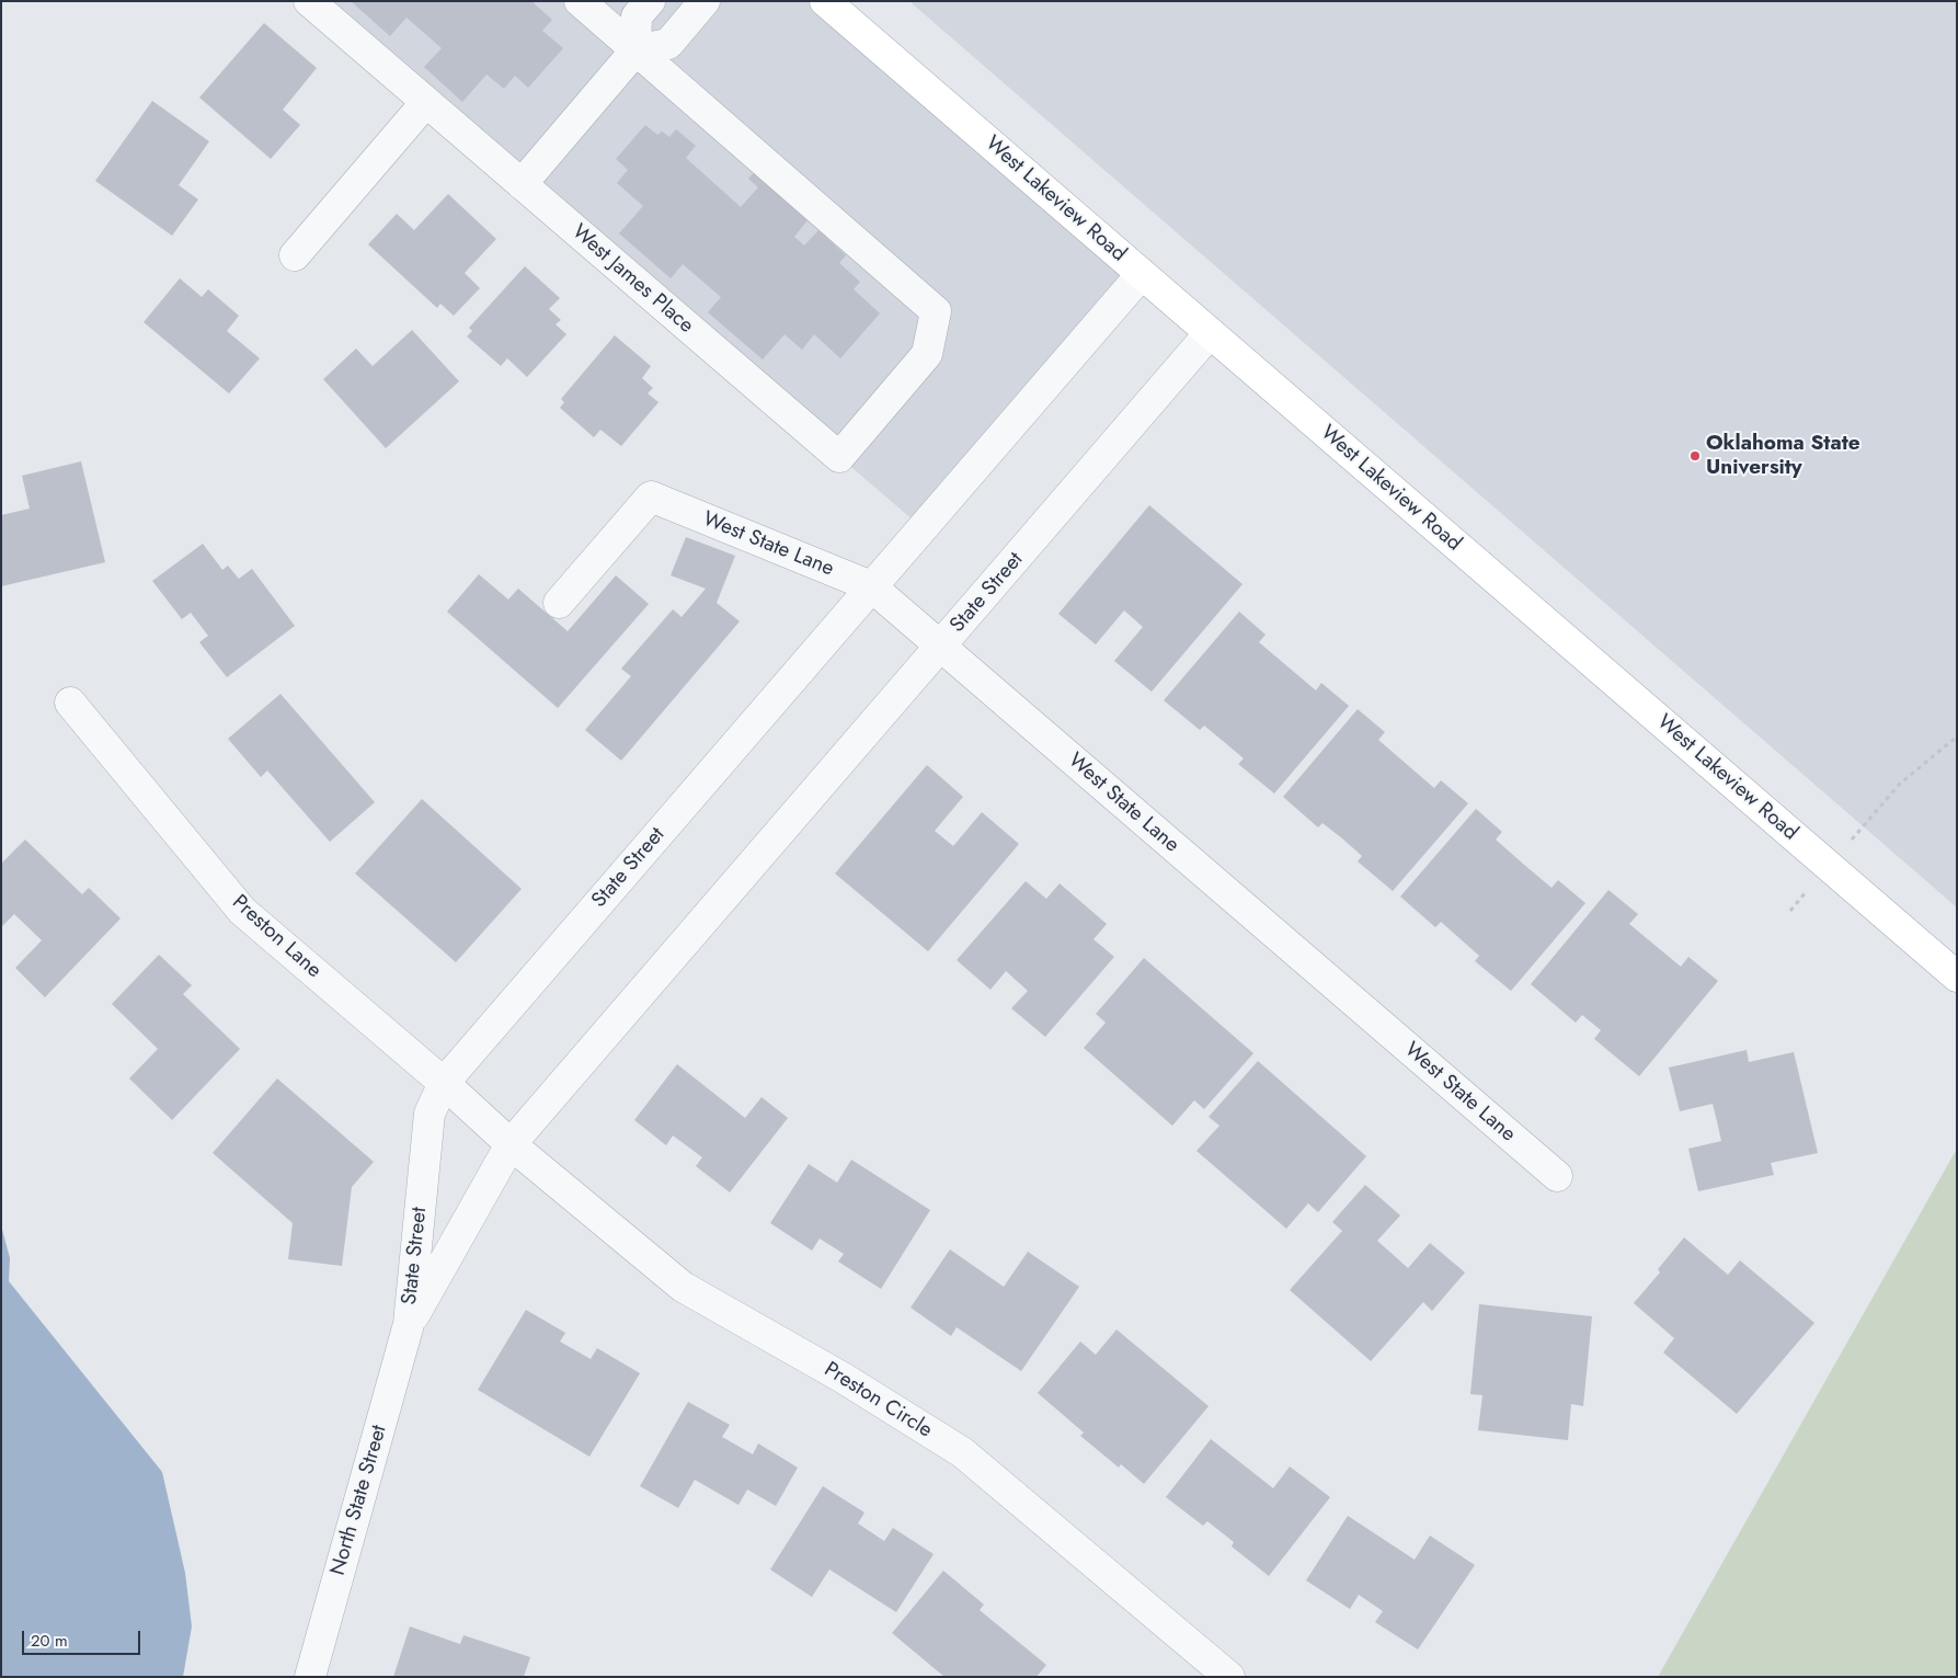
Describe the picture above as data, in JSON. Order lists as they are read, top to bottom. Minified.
{"streets":{"main road":["West Lakeview Road"],"street":["West James Place","West State Lane","State Street","Preston Lane","Preston Circle","North State Street"]},"crossings":[["West Lakeview Road","State Street"],["West State Lane","State Street"],["State Street","Preston Lane"],["State Street","Preston Circle"],["State Street","North State Street"],["Preston Lane","Preston Circle"]],"places":["Oklahoma State University"],"scale_bar":"20 m"}
